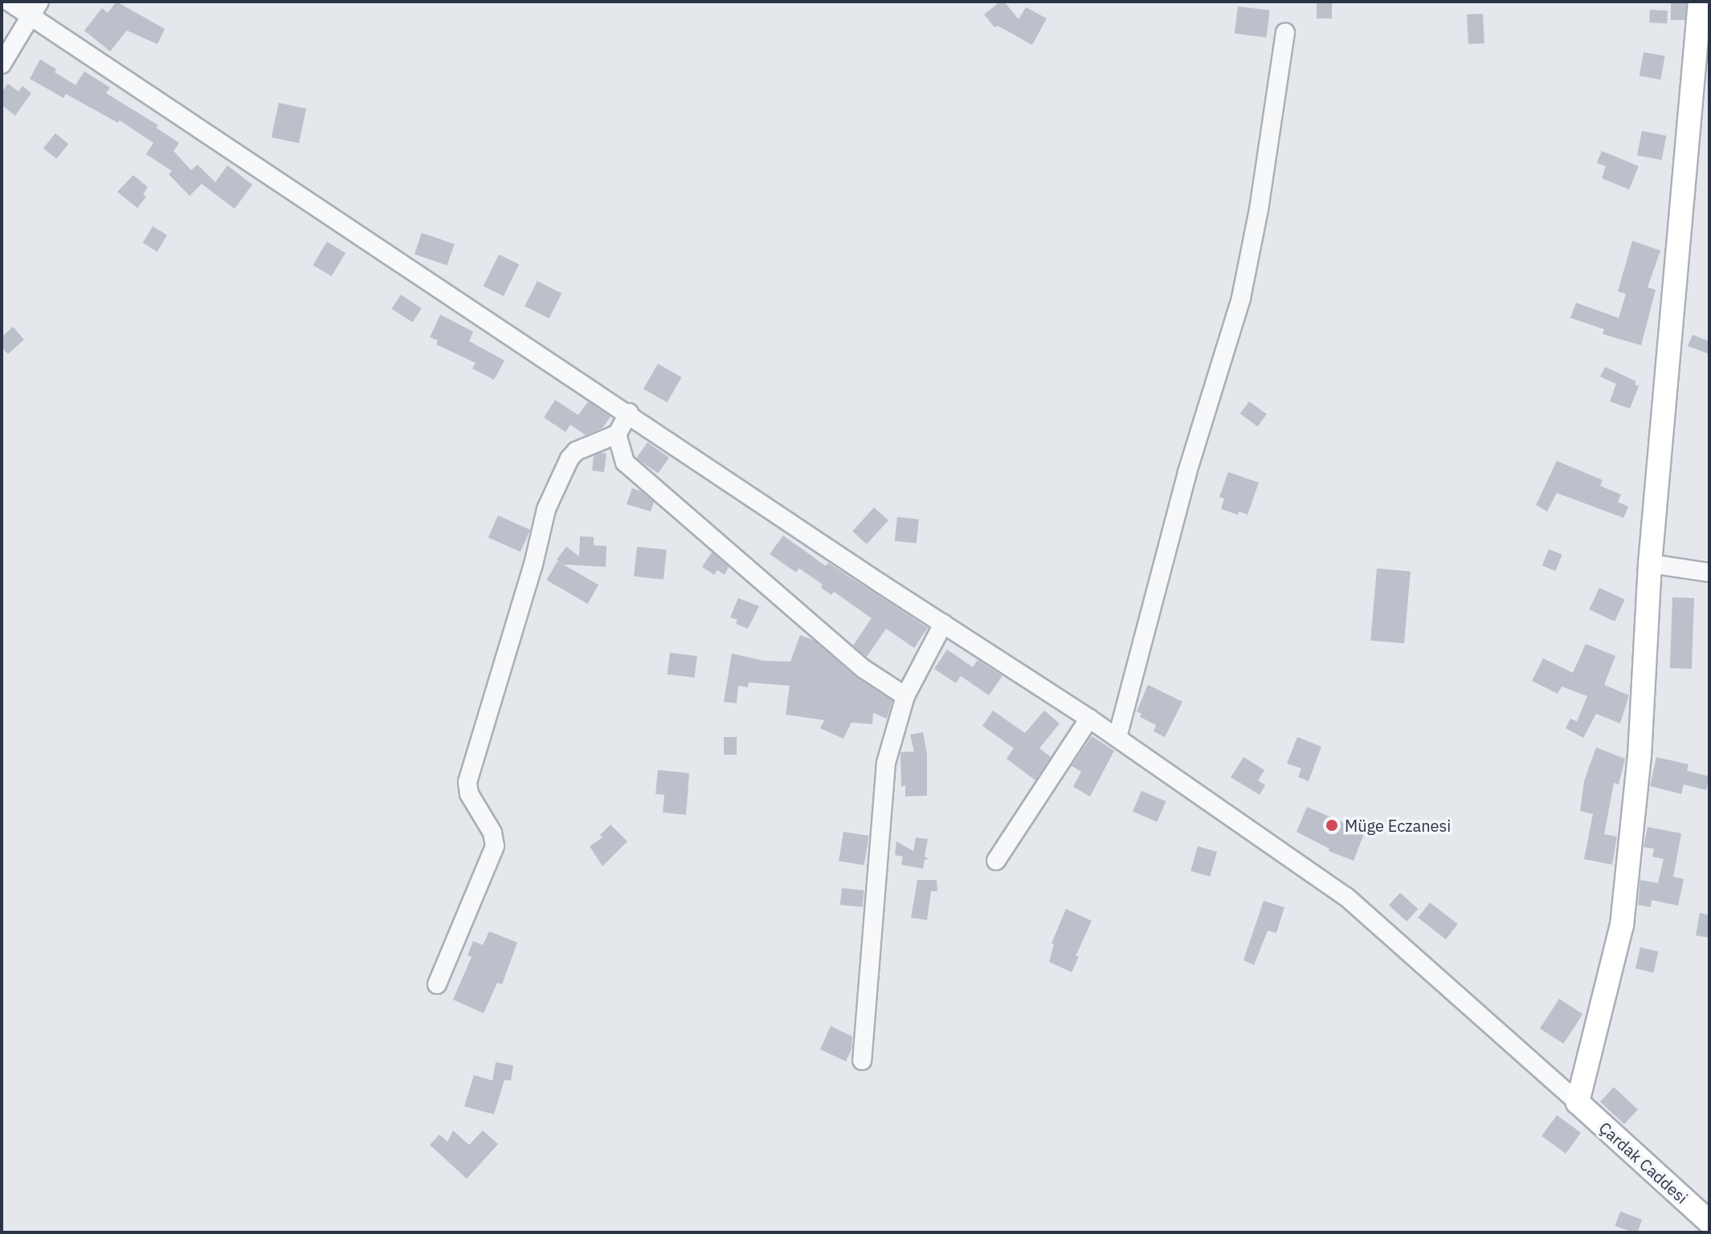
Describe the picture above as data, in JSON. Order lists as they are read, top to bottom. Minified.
{"streets":{"main road":["Çardak Caddesi"]},"places":["Müge Eczanesi"]}
